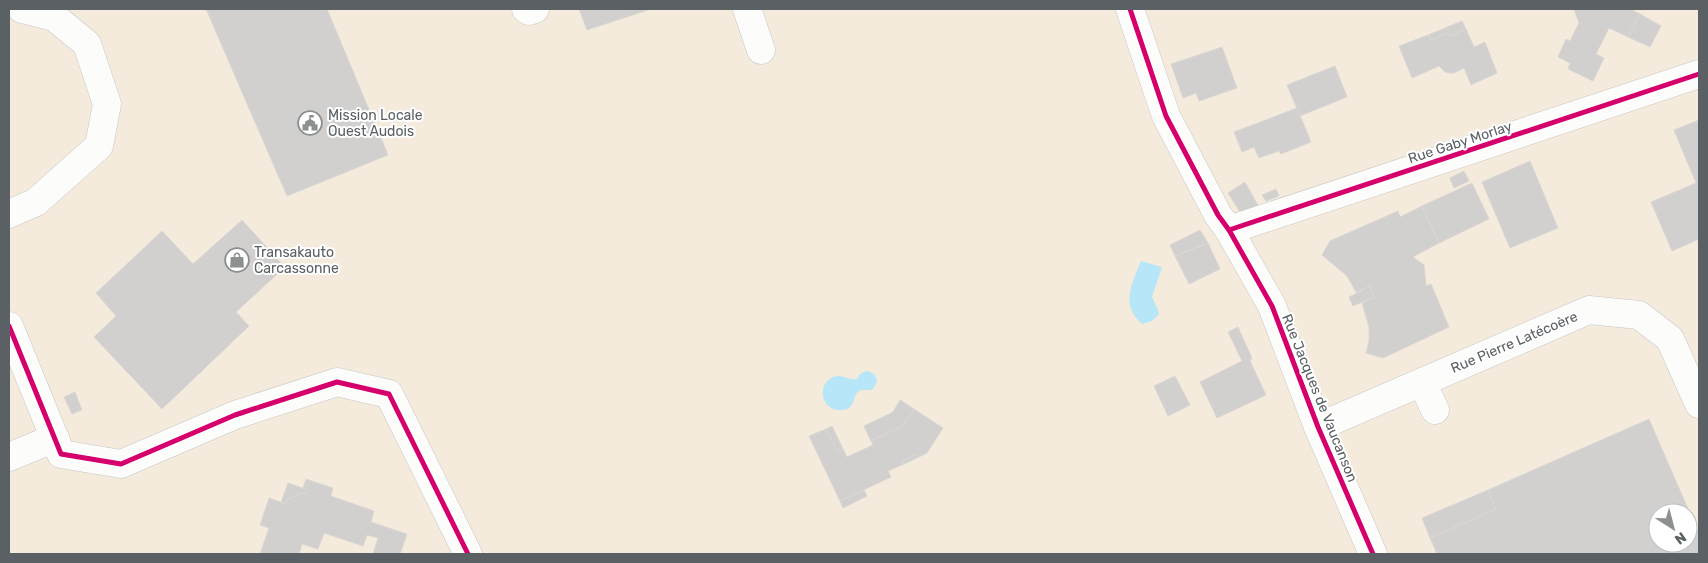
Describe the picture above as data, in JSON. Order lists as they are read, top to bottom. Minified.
{"streets":{"street":["Rue Gaby Morlay","Rue Pierre Latécoère","Rue Jacques de Vaucanson"]},"crossings":[["Rue Gaby Morlay","Rue Jacques de Vaucanson"],["Rue Pierre Latécoère","Rue Jacques de Vaucanson"]],"places":{"public building":["Mission Locale Ouest Audois"],"shop":["Transakauto Carcassonne"]},"north":"bottom right"}
